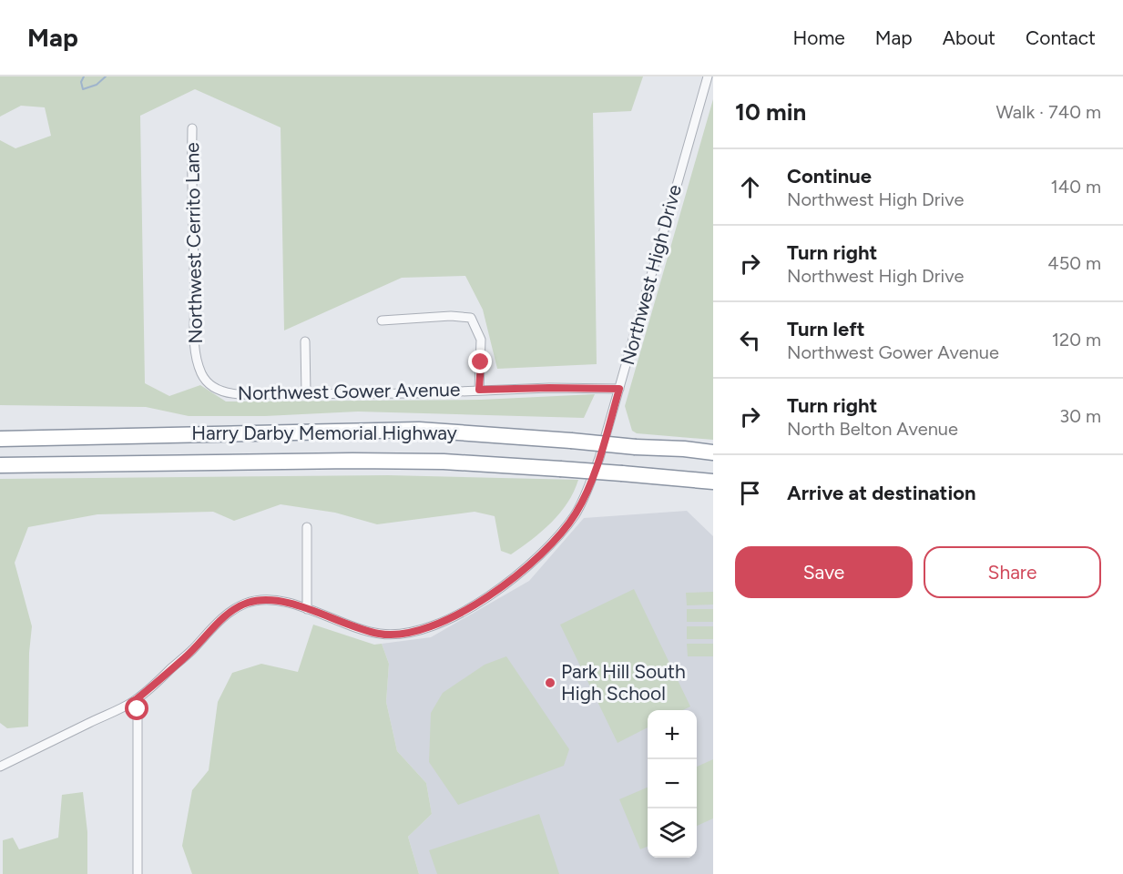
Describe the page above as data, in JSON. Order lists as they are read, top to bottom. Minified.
{"streets":{"highway":["Harry Darby Memorial Highway"],"street":["Northwest Cerrito Lane","Northwest High Drive","Northwest Gower Avenue"]},"crossings":[["Northwest Cerrito Lane","Northwest Gower Avenue"],["Northwest High Drive","Northwest Gower Avenue"]],"places":["Park Hill South High School"],"page":{"header":"Map","nav":["Home","Map","About","Contact"],"heading":["10 min","Walk · 740 m"],"list":[["Continue","Northwest High Drive","140 m"],["Turn right","Northwest High Drive","450 m"],["Turn left","Northwest Gower Avenue","120 m"],["Turn right","North Belton Avenue","30 m"],"Arrive at destination"],"buttons":["Save","Share"],"map_buttons":["+","−"]}}
